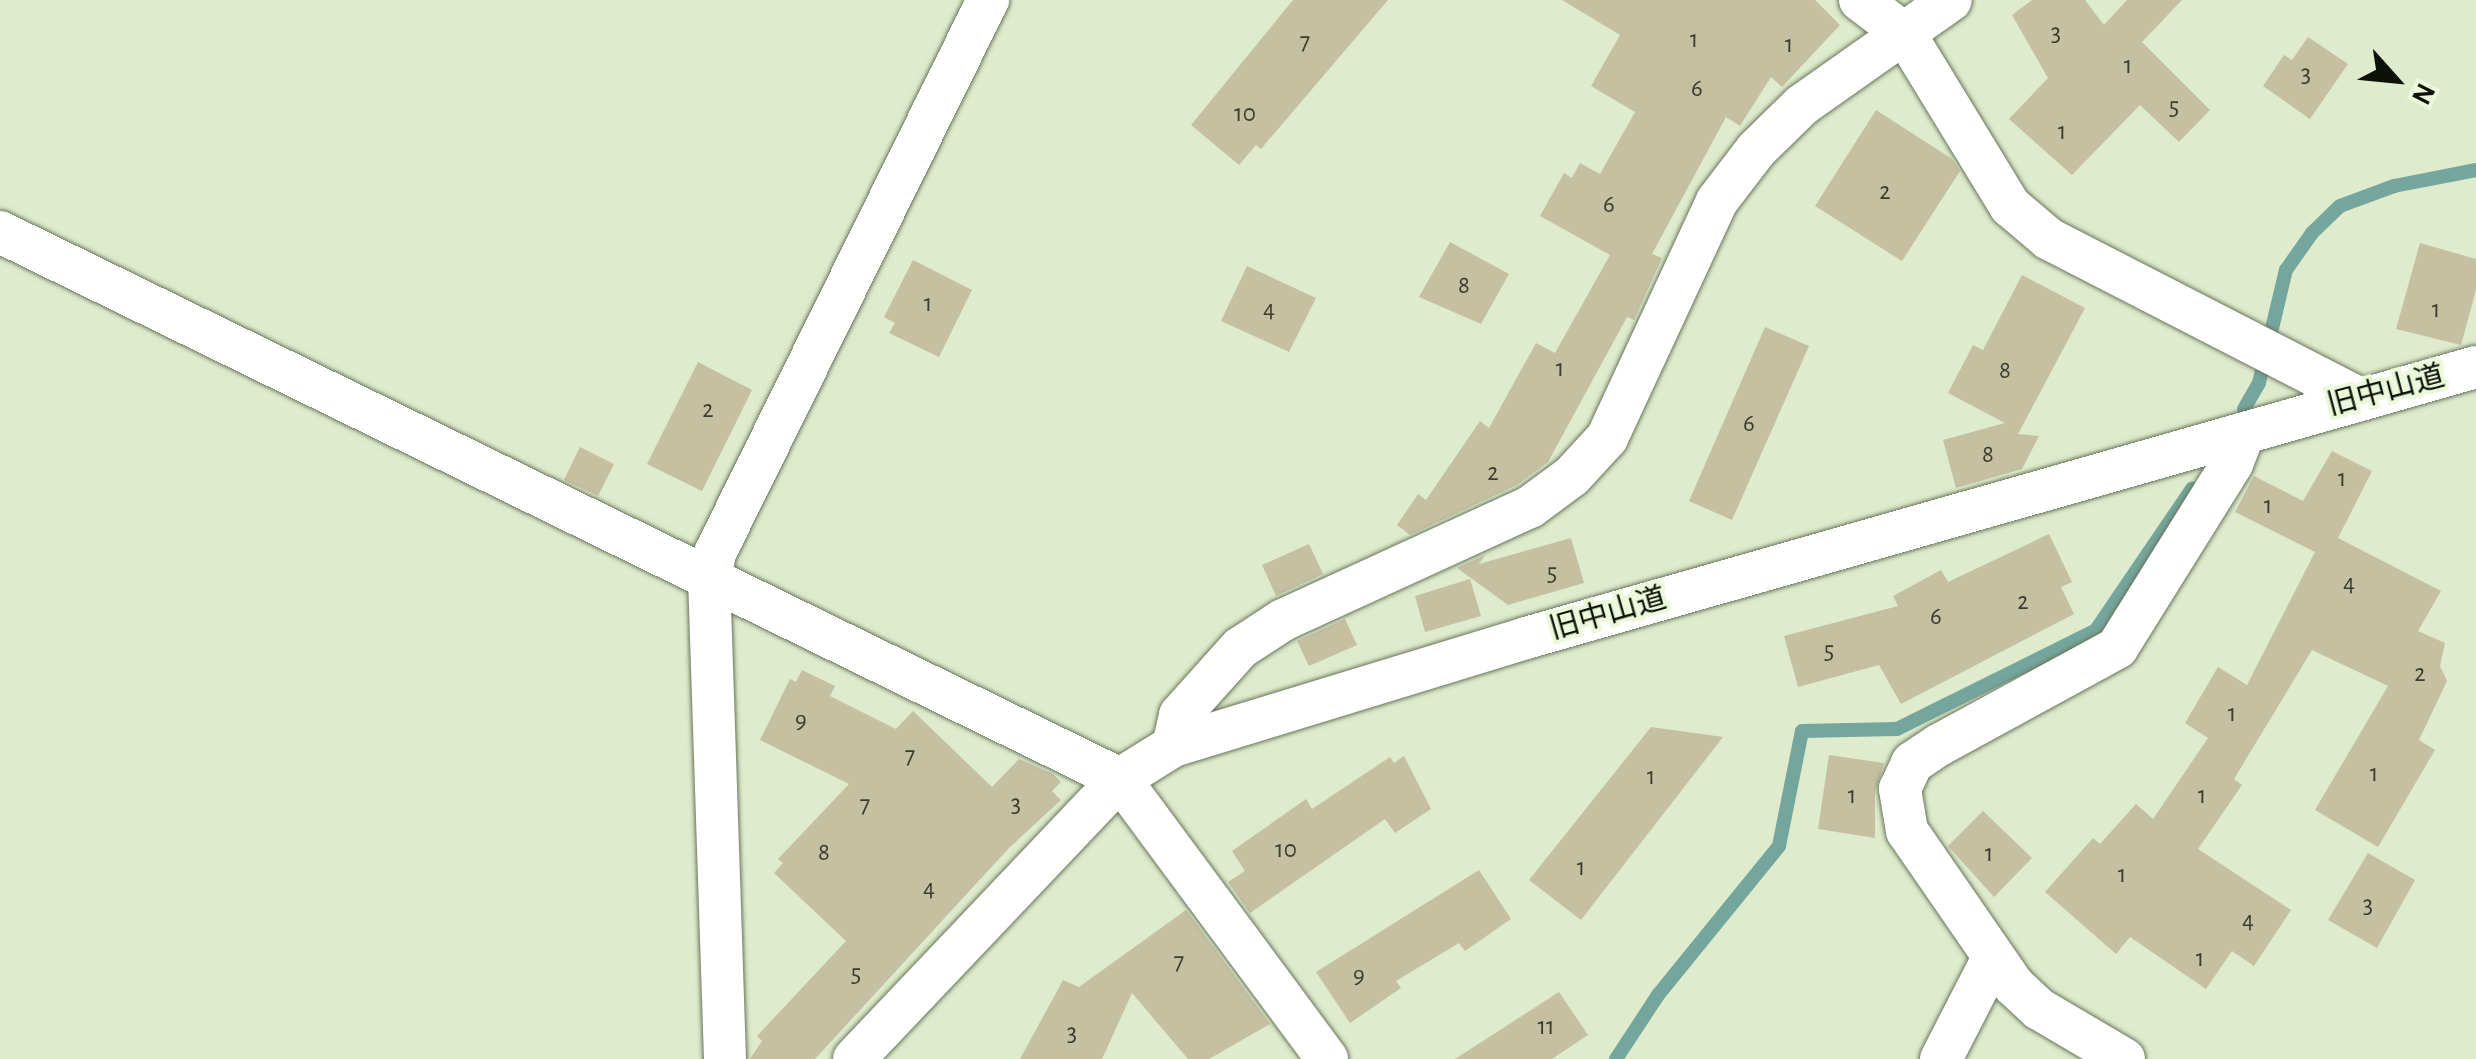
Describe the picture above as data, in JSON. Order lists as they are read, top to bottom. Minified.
{"streets":{"street":["旧中山道"]},"house_numbers":["3","1","7","1","1","3","6","5","10","1","2","6","8","1","4","1","1","8","2","6","8","2","1","1","5","4","2","6","5","2","1","9","7","1","1","1","1","7","3","10","8","1","1","1","4","3","4","1","7","5","9","11","3"],"north":"bottom right"}
